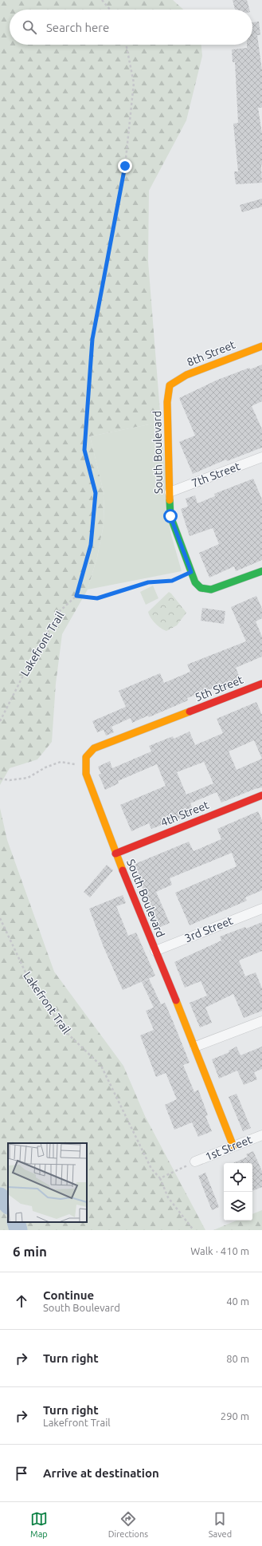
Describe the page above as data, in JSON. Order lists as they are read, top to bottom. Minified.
{"streets":{"street":["8th Street","South Boulevard","7th Street","5th Street","4th Street","3rd Street","1st Street"],"path":["Lakefront Trail"]},"crossings":[["8th Street","South Boulevard"],["South Boulevard","7th Street"],["South Boulevard","5th Street"],["South Boulevard","4th Street"],["South Boulevard","3rd Street"],["South Boulevard","1st Street"]],"page":{"search":"Search here","heading":["6 min","Walk · 410 m"],"list":[["Continue","South Boulevard","40 m"],["Turn right","80 m"],["Turn right","Lakefront Trail","290 m"],"Arrive at destination"],"nav":["Map","Directions","Saved"]}}
